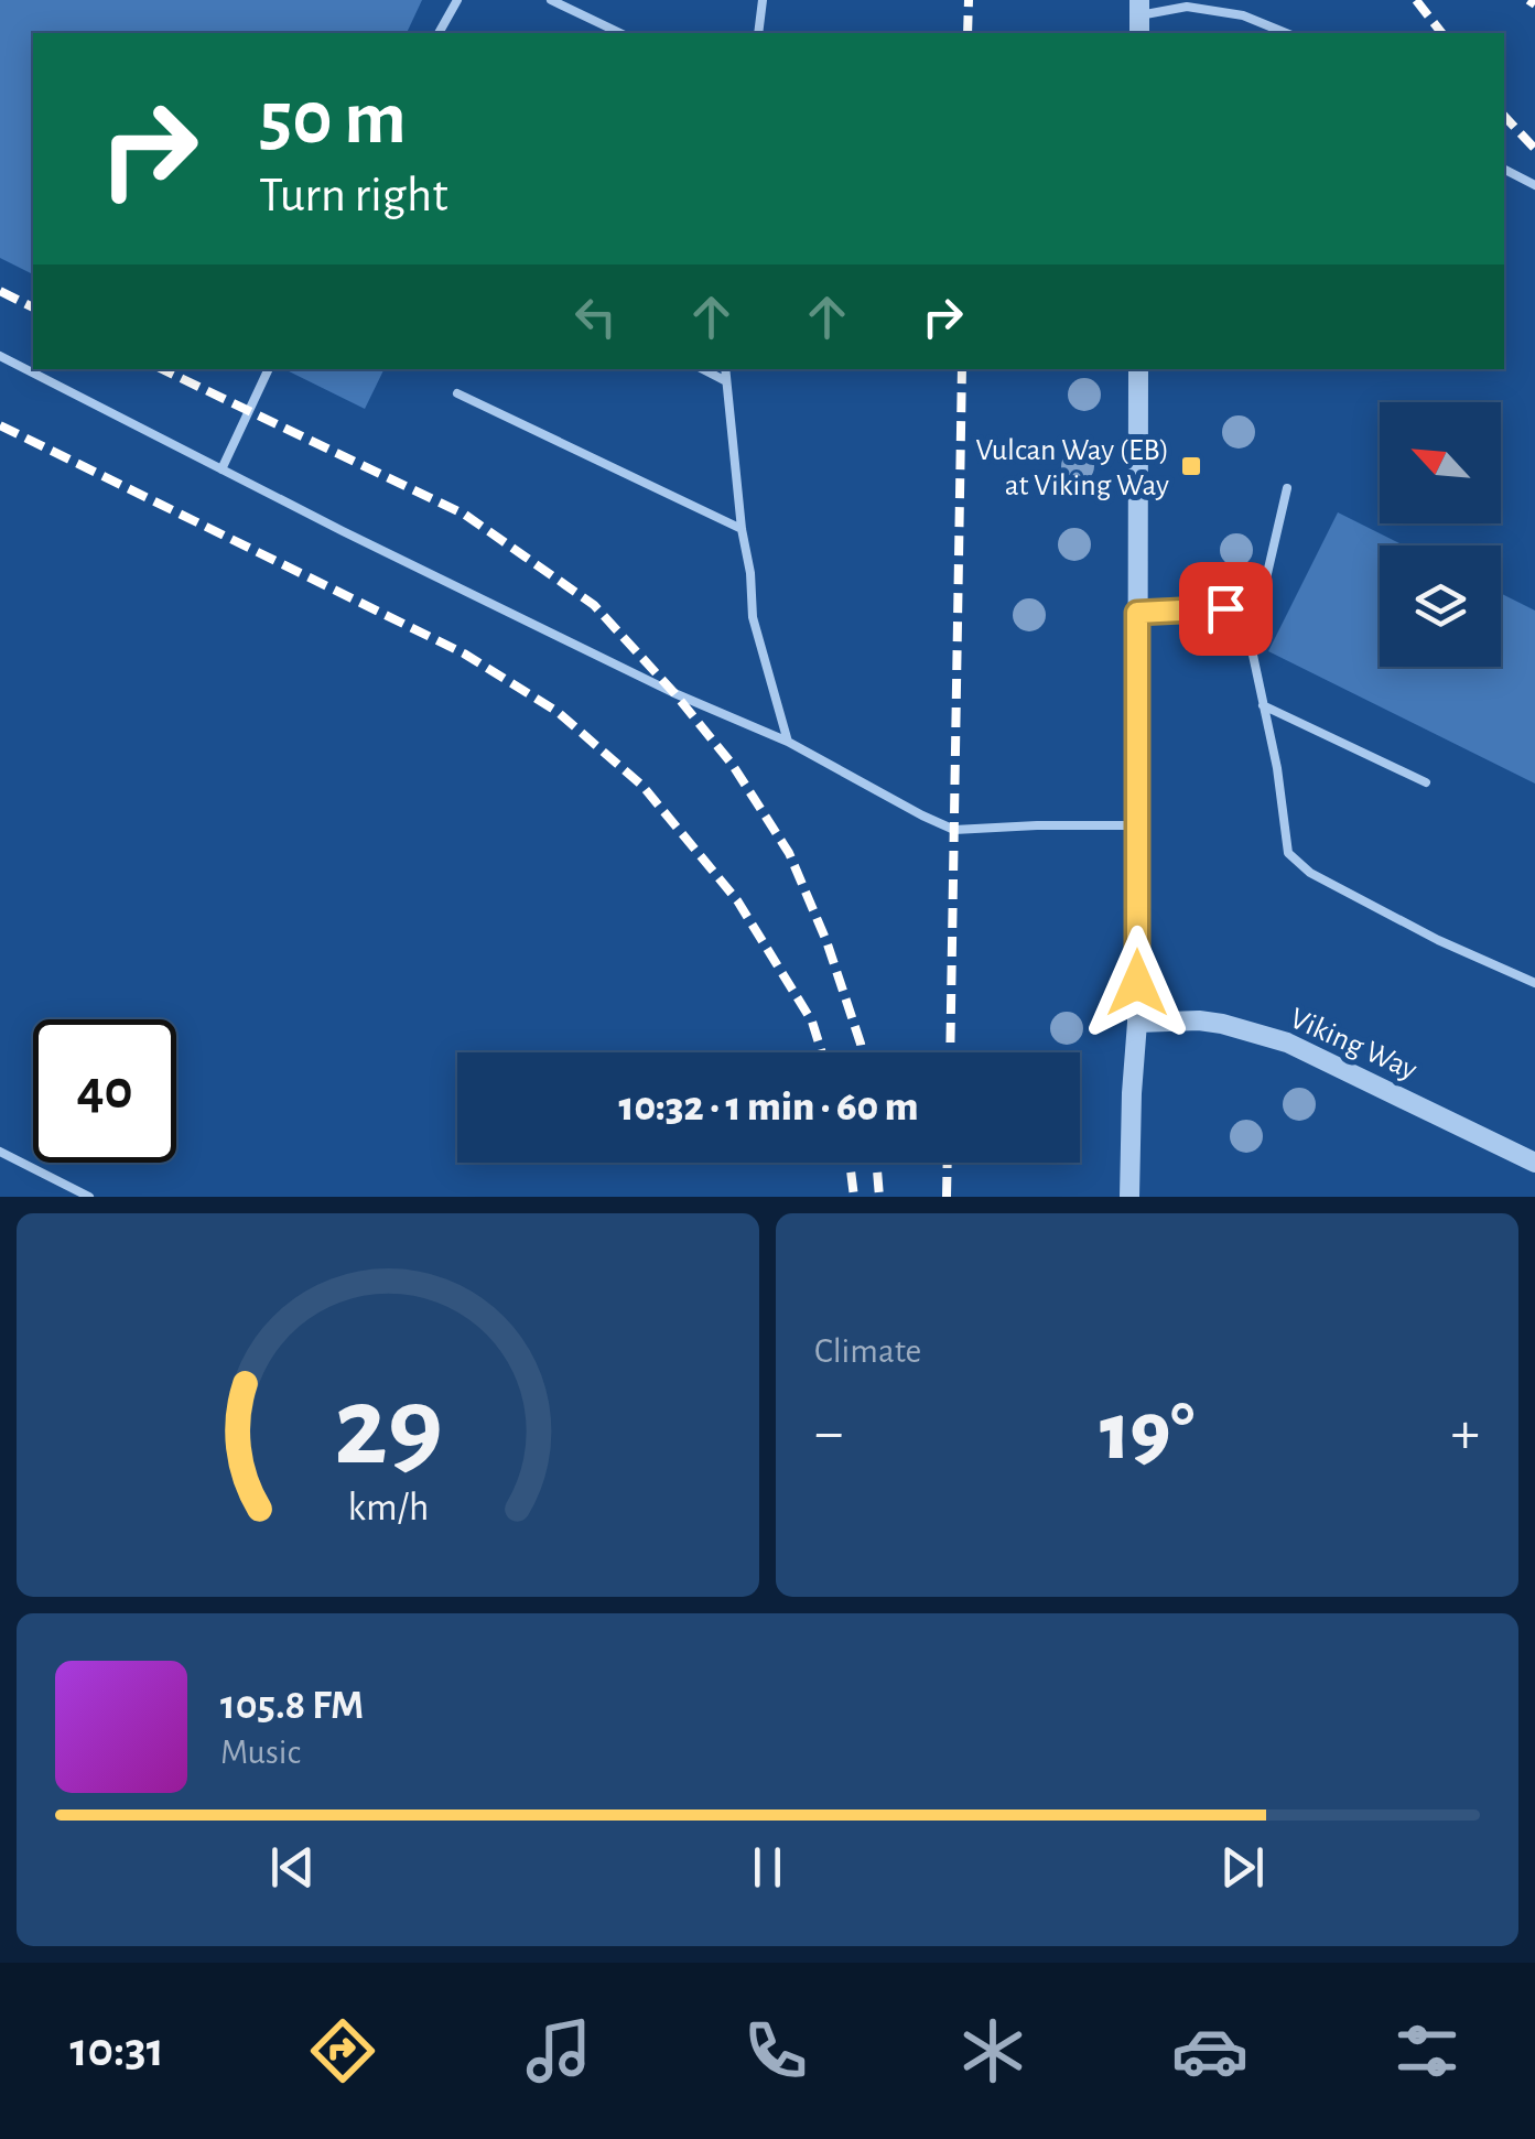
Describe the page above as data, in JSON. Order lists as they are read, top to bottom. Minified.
{"streets":{"street":["Viking Way"]},"places":{"transit":["Vulcan Way (EB) at Viking Way"]},"north":"top left","page":{"turn":["50 m","Turn right"],"limit":"40","trip":"10:32 · 1 min · 60 m","tile":"Climate","heat":["−","19°","+"],"song":["105.8 FM","Music"],"tabs":"10:31","gauge":["29","km/h"]}}
